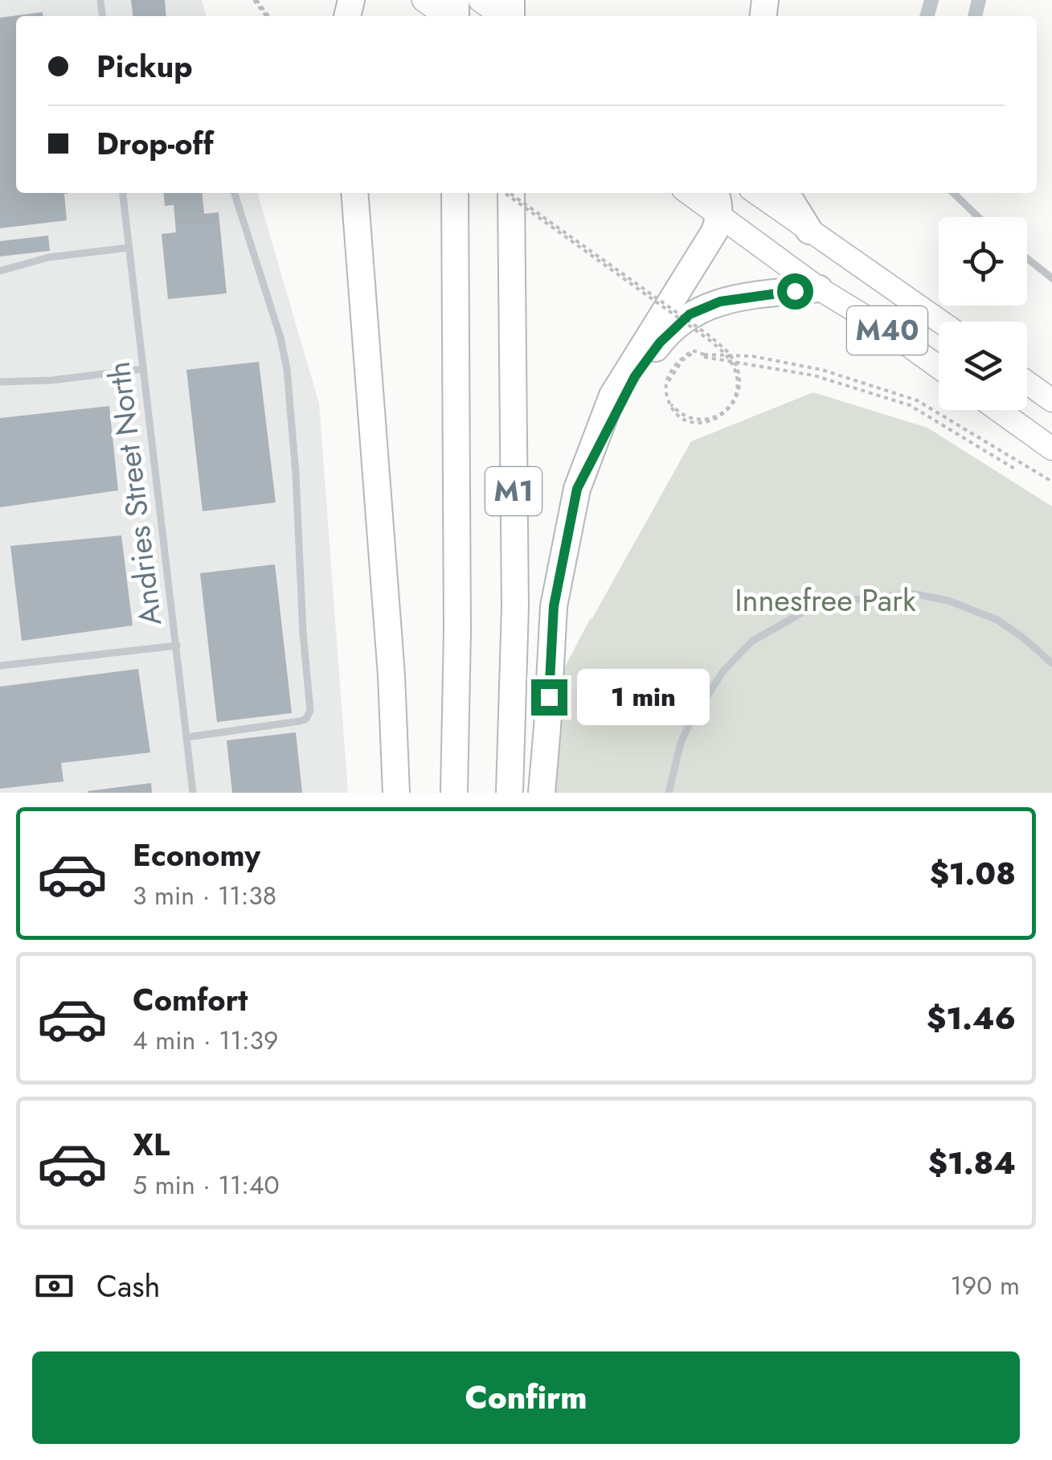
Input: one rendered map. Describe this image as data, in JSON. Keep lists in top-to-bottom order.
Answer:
{
  "streets": {
    "highway": ["M1"],
    "main road": ["M40"],
    "lane": ["Andries Street North"]
  },
  "parks": ["Innesfree Park"],
  "page": {
    "banner": ["Pickup", "Drop-off"],
    "bubble": "1 min",
    "list": [
      {
        "name": "Economy",
        "note": "3 min · 11:38",
        "value": "$1.08"
      },
      {
        "name": "Comfort",
        "note": "4 min · 11:39",
        "value": "$1.46"
      },
      {
        "name": "XL",
        "note": "5 min · 11:40",
        "value": "$1.84"
      }
    ],
    "pay": ["Cash", "190 m"],
    "buttons": "Confirm"
  }
}
